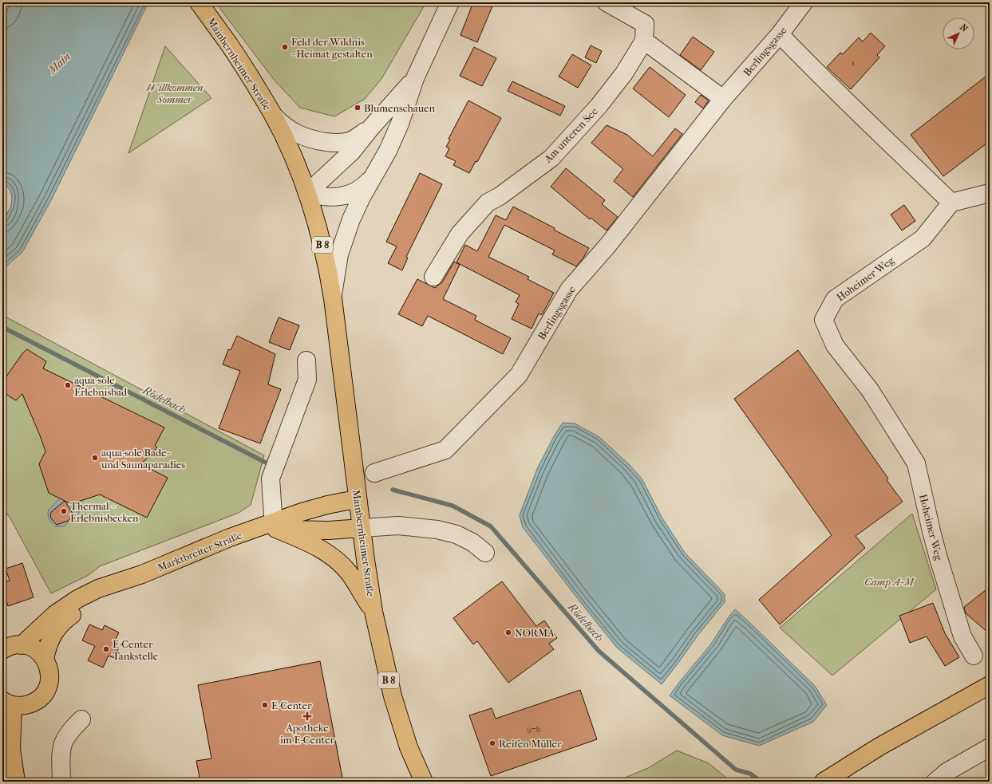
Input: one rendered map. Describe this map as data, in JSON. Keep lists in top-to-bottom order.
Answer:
{
  "streets": {
    "main road": ["Mainbernheimer Straße", "B 8", "Marktbreiter Straße"],
    "street": ["Berlingsgasse", "Am unteren See", "Hoheimer Weg"]
  },
  "crossings": [
    ["Mainbernheimer Straße", "Marktbreiter Straße"]
  ],
  "water": ["Main", "Rödelbach"],
  "parks": ["Willkommen Sommer", "Camp A+M"],
  "places": {
    "other": [
      "Feld der Wildnis - Heimat gestalten",
      "Blumenschauen",
      "aqua-sole Erlebnisbad",
      "aqua-sole Bade- und Saunaparadies",
      "Thermal - Erlebnisbecken",
      "NORMA",
      "E-Center Tankstelle",
      "E-Center",
      "Reifen Müller"
    ],
    "health": ["Apotheke im E-Center"]
  },
  "house_numbers": ["1", "97b"],
  "north": "top right"
}
